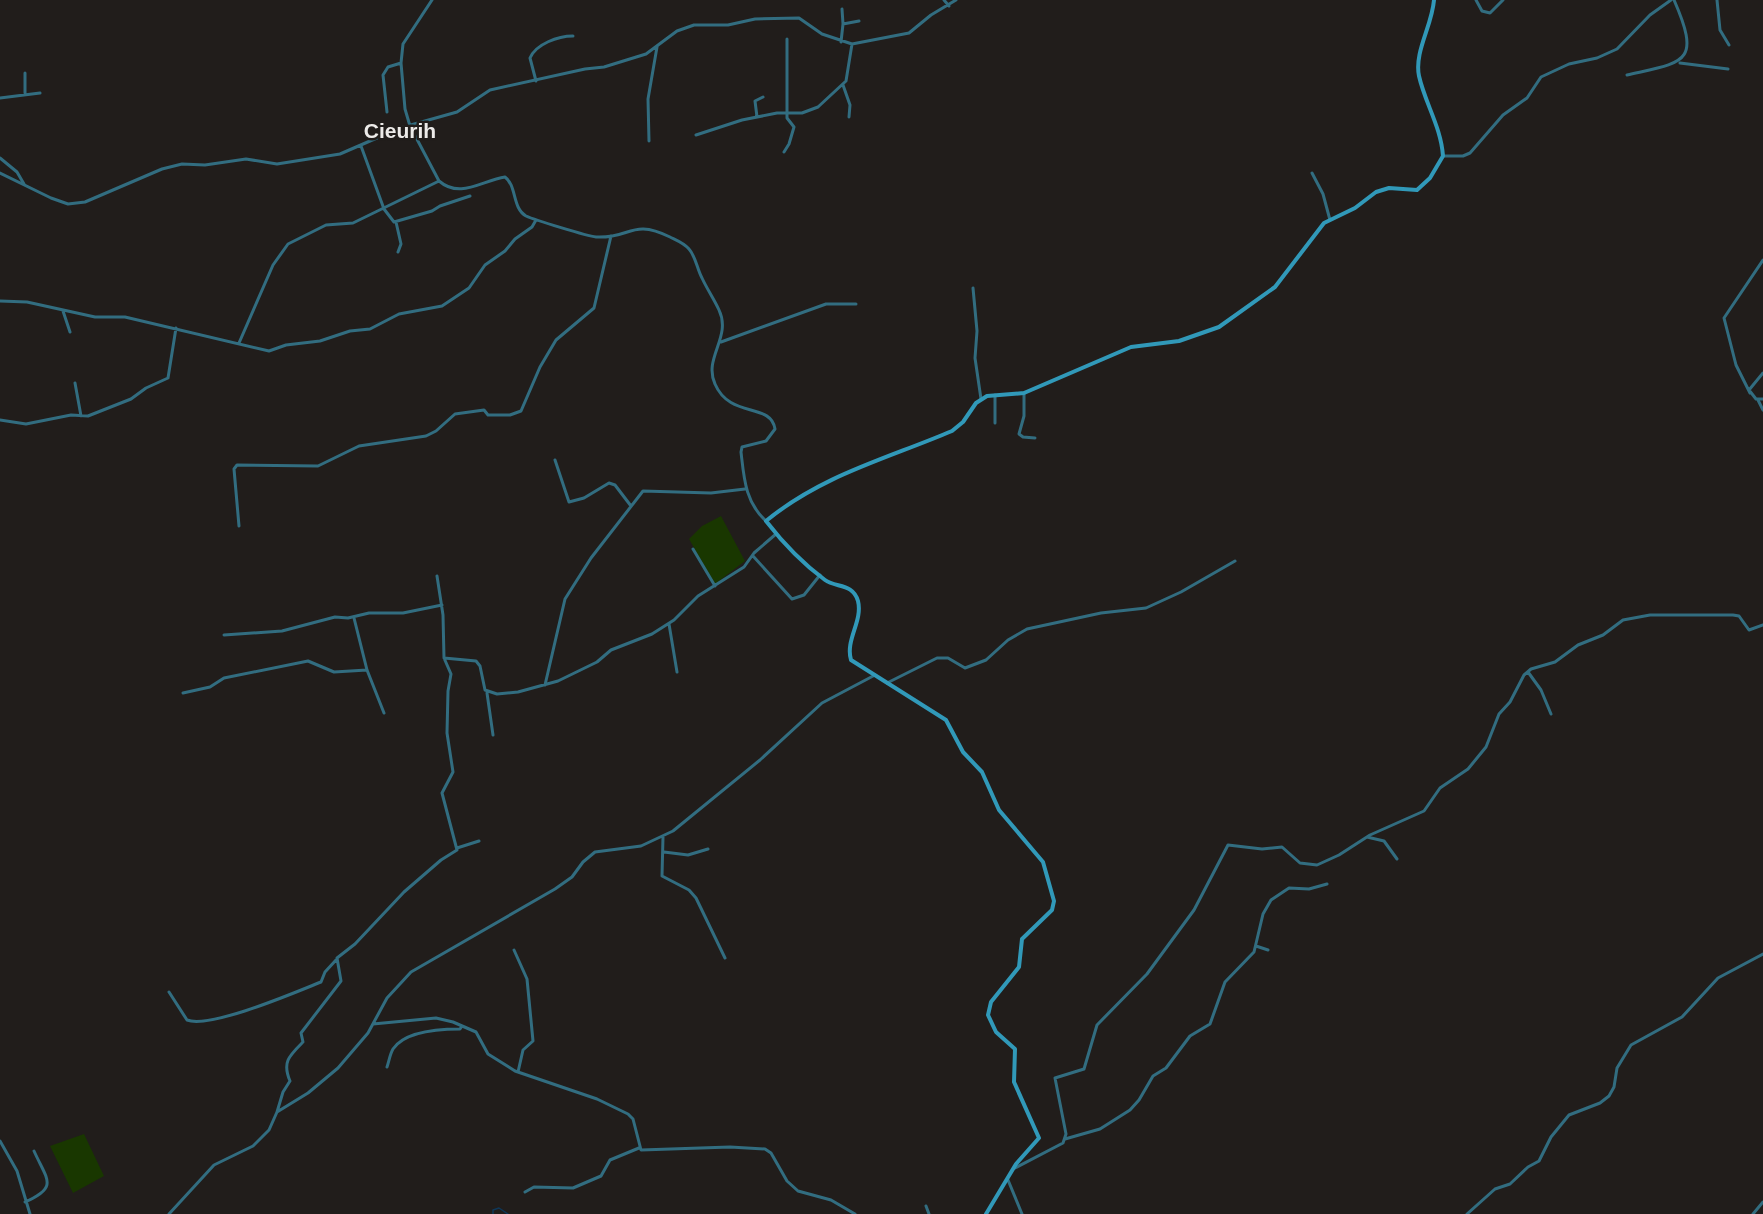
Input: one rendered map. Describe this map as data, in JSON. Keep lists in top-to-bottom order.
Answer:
{
  "districts": ["Cieurih"]
}
